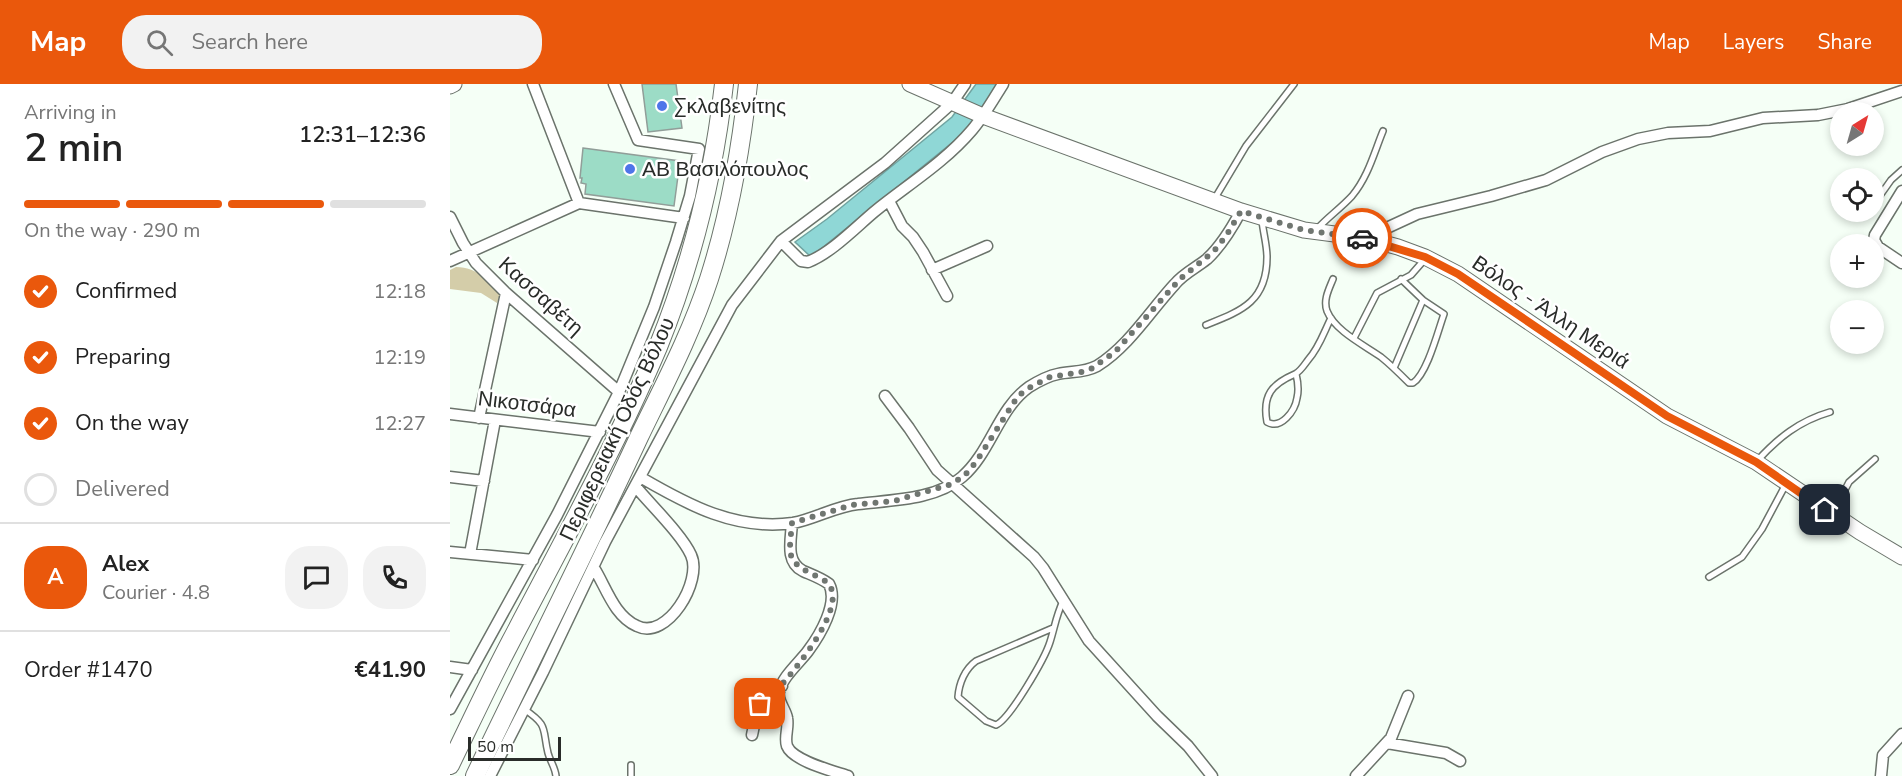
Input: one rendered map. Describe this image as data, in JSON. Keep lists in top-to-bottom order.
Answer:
{
  "streets": {
    "main road": ["Βόλος - Άλλη Μεριά", "Περιφερειακή Οδός Βόλου"],
    "street": ["Κασσαβέτη", "Νικοτσάρα"]
  },
  "places": ["Σκλαβενίτης", "ΑΒ Βασιλόπουλος"],
  "scale_bar": "50 m",
  "north": "top right",
  "page": {
    "header": "Map",
    "search": "Search here",
    "nav": ["Map", "Layers", "Share"],
    "heading": ["2 min", "Arriving in", "12:31–12:36"],
    "panel": [
      "Alex",
      "Courier · 4.8",
      "Order #1470",
      "€41.90"
    ],
    "map_buttons": ["+", "−"],
    "bar": "On the way · 290 m",
    "list": [
      ["Confirmed", "12:18"],
      ["Preparing", "12:19"],
      ["On the way", "12:27"],
      "Delivered"
    ],
    "round": "A",
    "scale": "50 m"
  }
}
